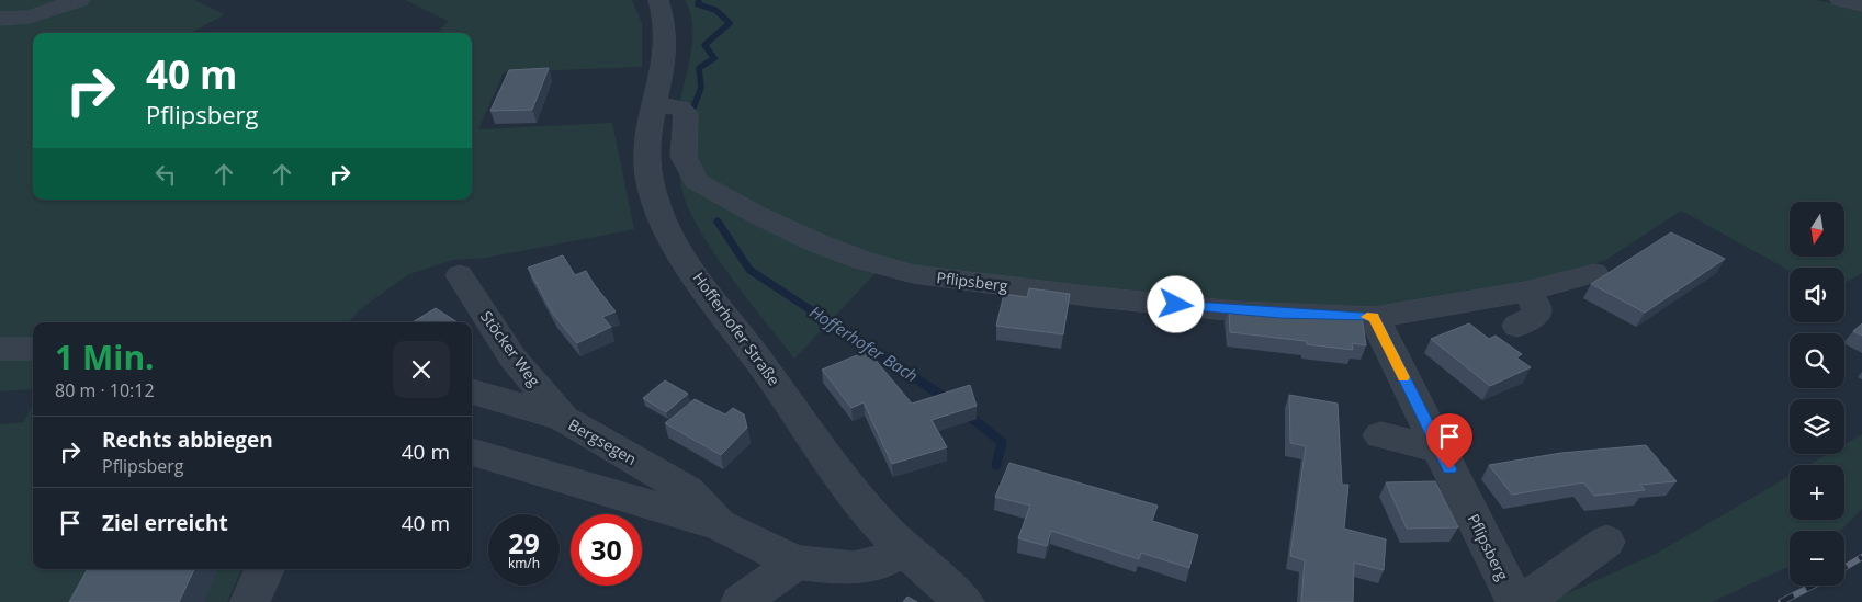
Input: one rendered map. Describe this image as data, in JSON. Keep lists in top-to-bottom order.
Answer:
{
  "streets": {
    "street": [
      "Pflipsberg",
      "Hofferhofer Straße",
      "Stöcker Weg",
      "Bergsegen"
    ]
  },
  "crossings": [
    ["Pflipsberg", "Hofferhofer Straße"],
    ["Hofferhofer Straße", "Bergsegen"],
    ["Stöcker Weg", "Bergsegen"]
  ],
  "water": ["Hofferhofer Bach"],
  "north": "bottom",
  "page": {
    "turn": ["40 m", "Pflipsberg"],
    "map_buttons": ["+", "−"],
    "heading": ["1 Min.", "80 m · 10:12"],
    "list": [
      {
        "name": "Rechts abbiegen",
        "note": "Pflipsberg",
        "value": "40 m"
      },
      {
        "name": "Ziel erreicht",
        "value": "40 m"
      }
    ],
    "speed": "29 km/h",
    "limit": "30"
  }
}
